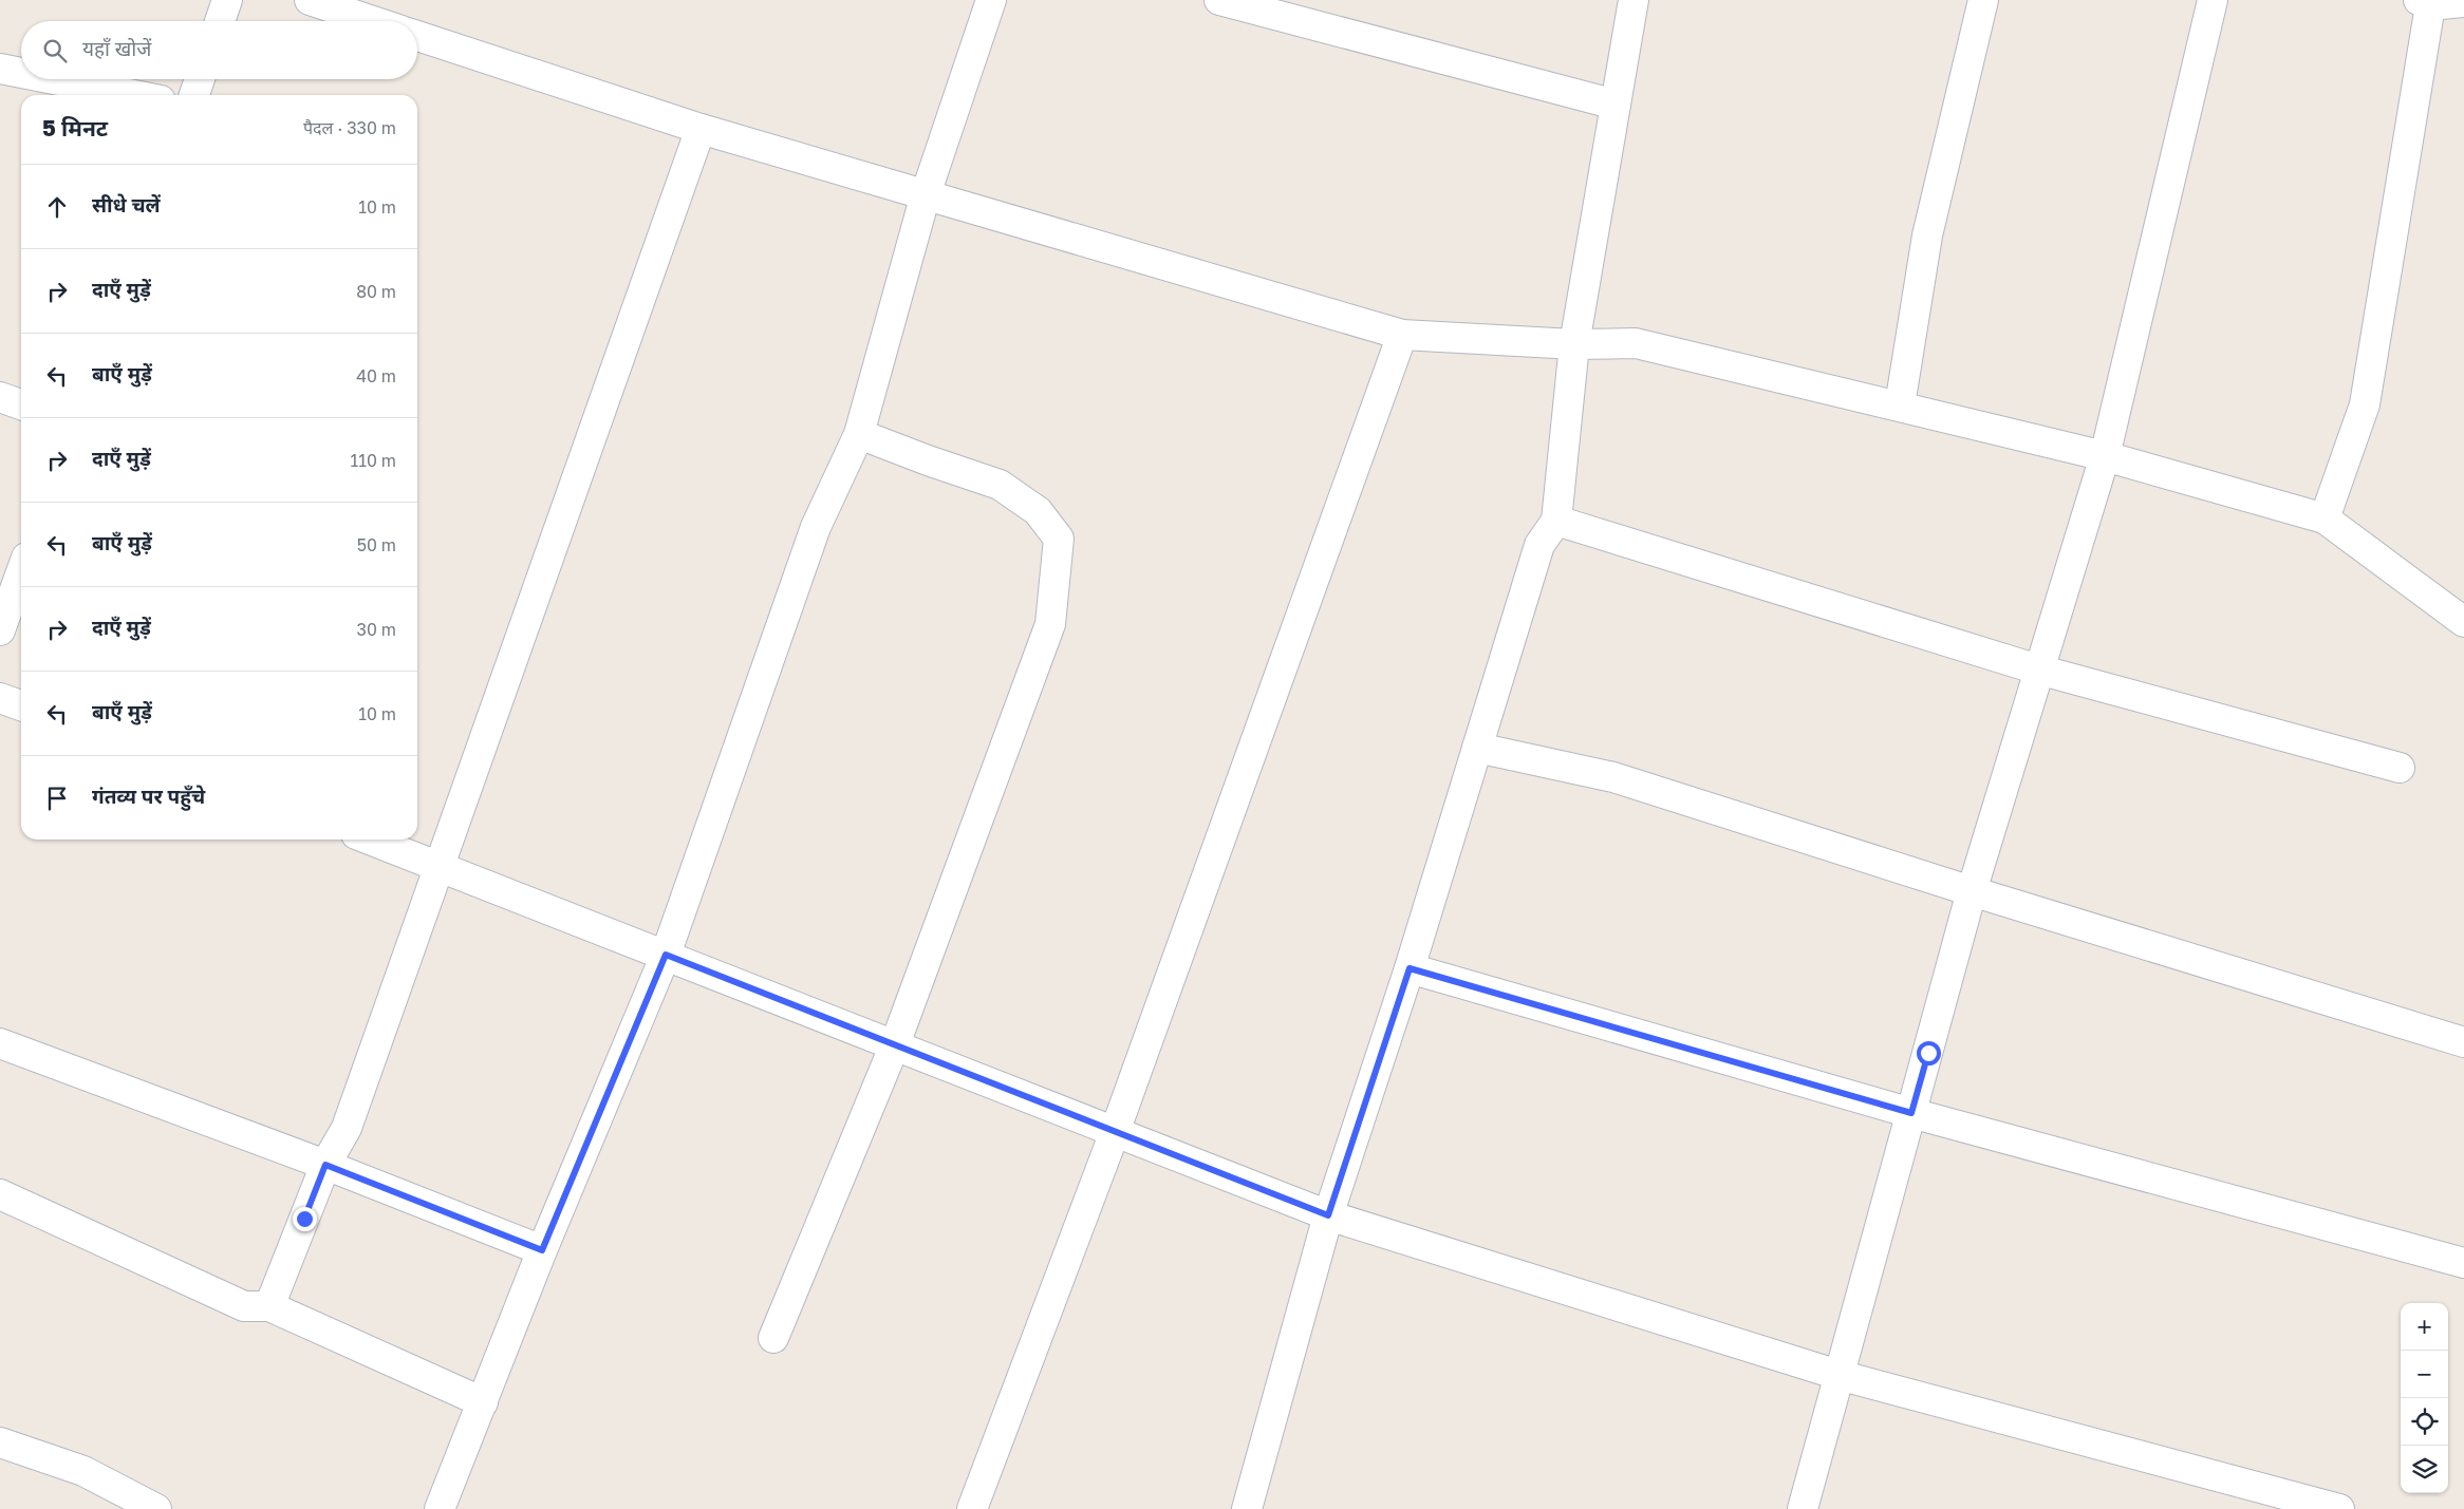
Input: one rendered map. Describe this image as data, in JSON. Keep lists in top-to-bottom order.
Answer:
{
  "page": {
    "search": "यहाँ खोजें",
    "heading": ["5 मिनट", "पैदल · 330 m"],
    "list": [
      ["सीधे चलें", "10 m"],
      ["दाएँ मुड़ें", "80 m"],
      ["बाएँ मुड़ें", "40 m"],
      ["दाएँ मुड़ें", "110 m"],
      ["बाएँ मुड़ें", "50 m"],
      ["दाएँ मुड़ें", "30 m"],
      ["बाएँ मुड़ें", "10 m"],
      "गंतव्य पर पहुँचे"
    ],
    "map_buttons": ["+", "−"]
  }
}
